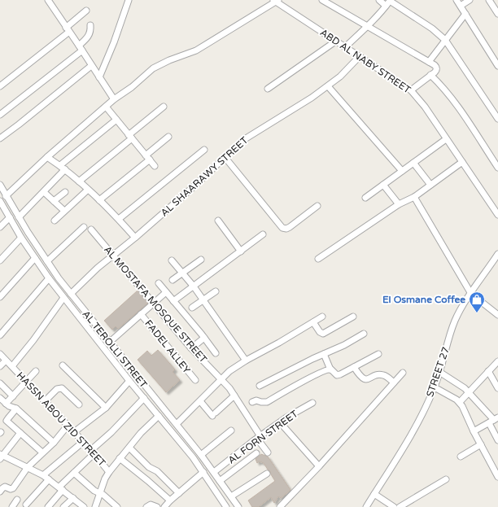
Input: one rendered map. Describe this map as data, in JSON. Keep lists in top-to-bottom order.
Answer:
{
  "streets": {
    "street": [
      "ABD AL NABY STREET",
      "AL SHAARAWY STREET",
      "AL MOSTAFA MOSQUE STREET",
      "FADEL ALLEY",
      "AL TEROLLI STREET",
      "STREET 27",
      "HASSN ABOU ZID STREET",
      "AL FORN STREET"
    ]
  },
  "crossings": [
    ["ABD AL NABY STREET", "AL SHAARAWY STREET"],
    ["AL SHAARAWY STREET", "AL MOSTAFA MOSQUE STREET"],
    ["AL SHAARAWY STREET", "AL TEROLLI STREET"],
    ["AL MOSTAFA MOSQUE STREET", "AL FORN STREET"],
    ["AL TEROLLI STREET", "AL FORN STREET"]
  ],
  "places": {
    "shop": ["El Osmane Coffee"]
  }
}
